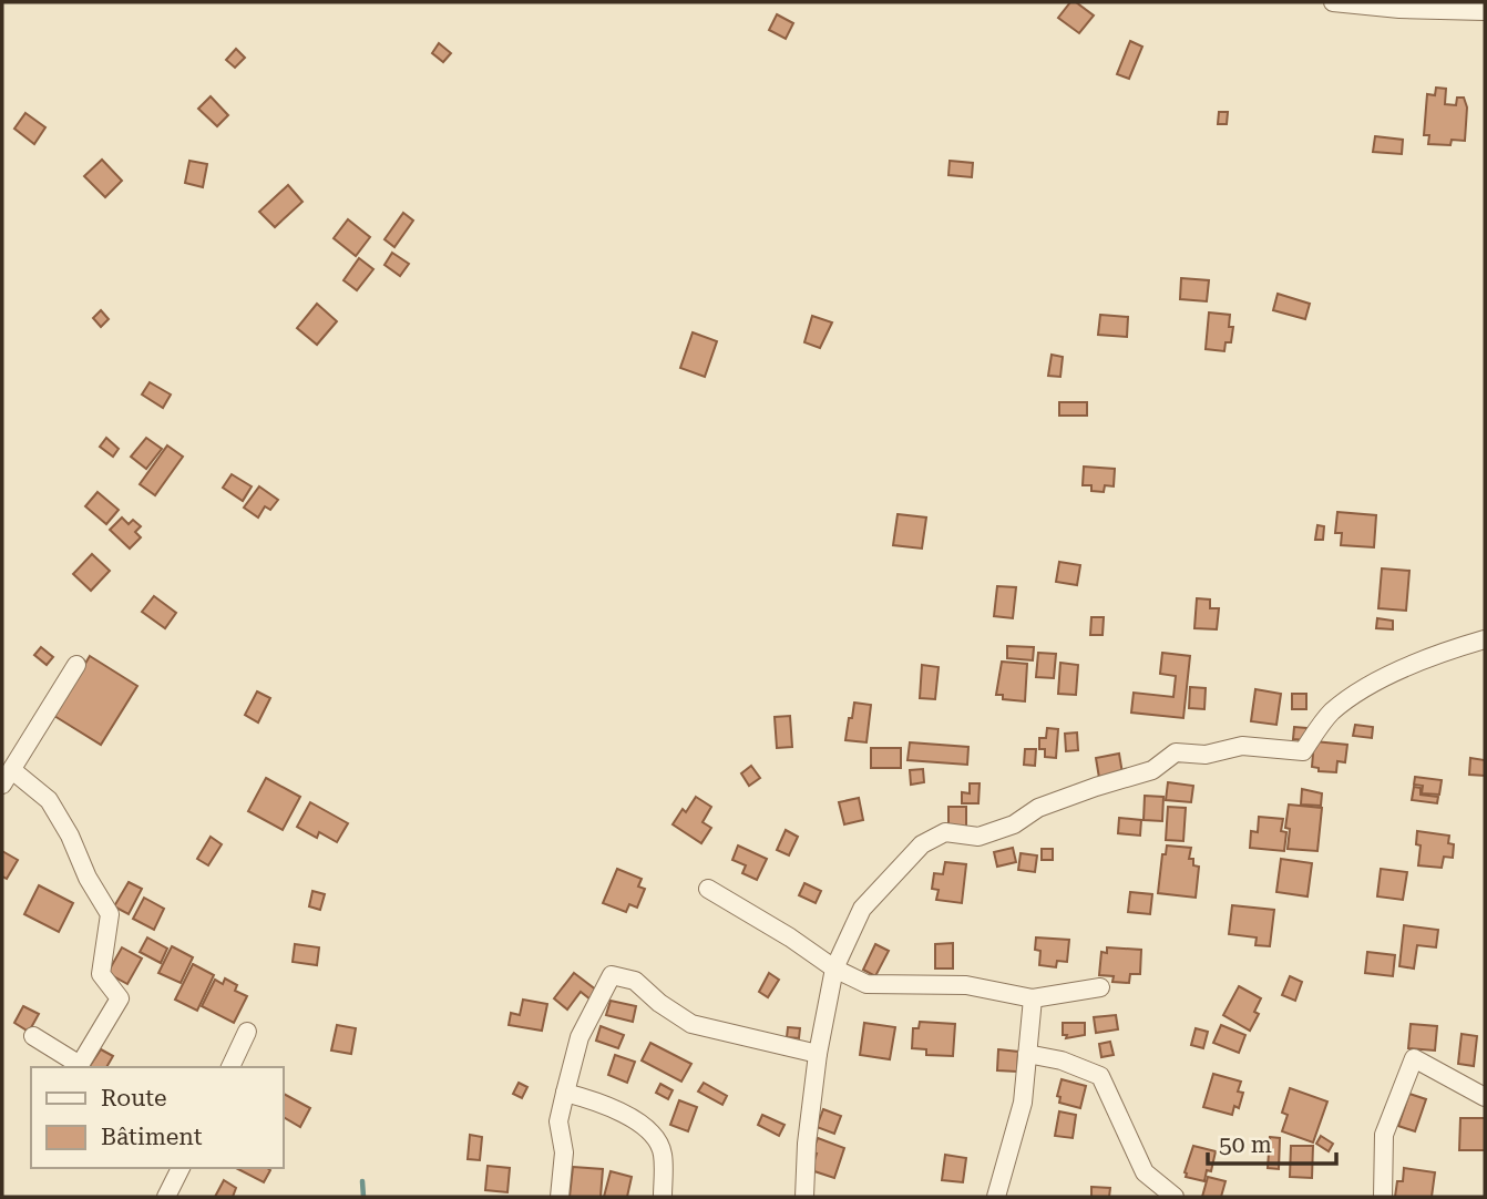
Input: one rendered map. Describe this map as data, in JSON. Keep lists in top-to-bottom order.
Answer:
{
  "legend": ["Route", "Bâtiment"],
  "scale_bar": "50 m"
}
